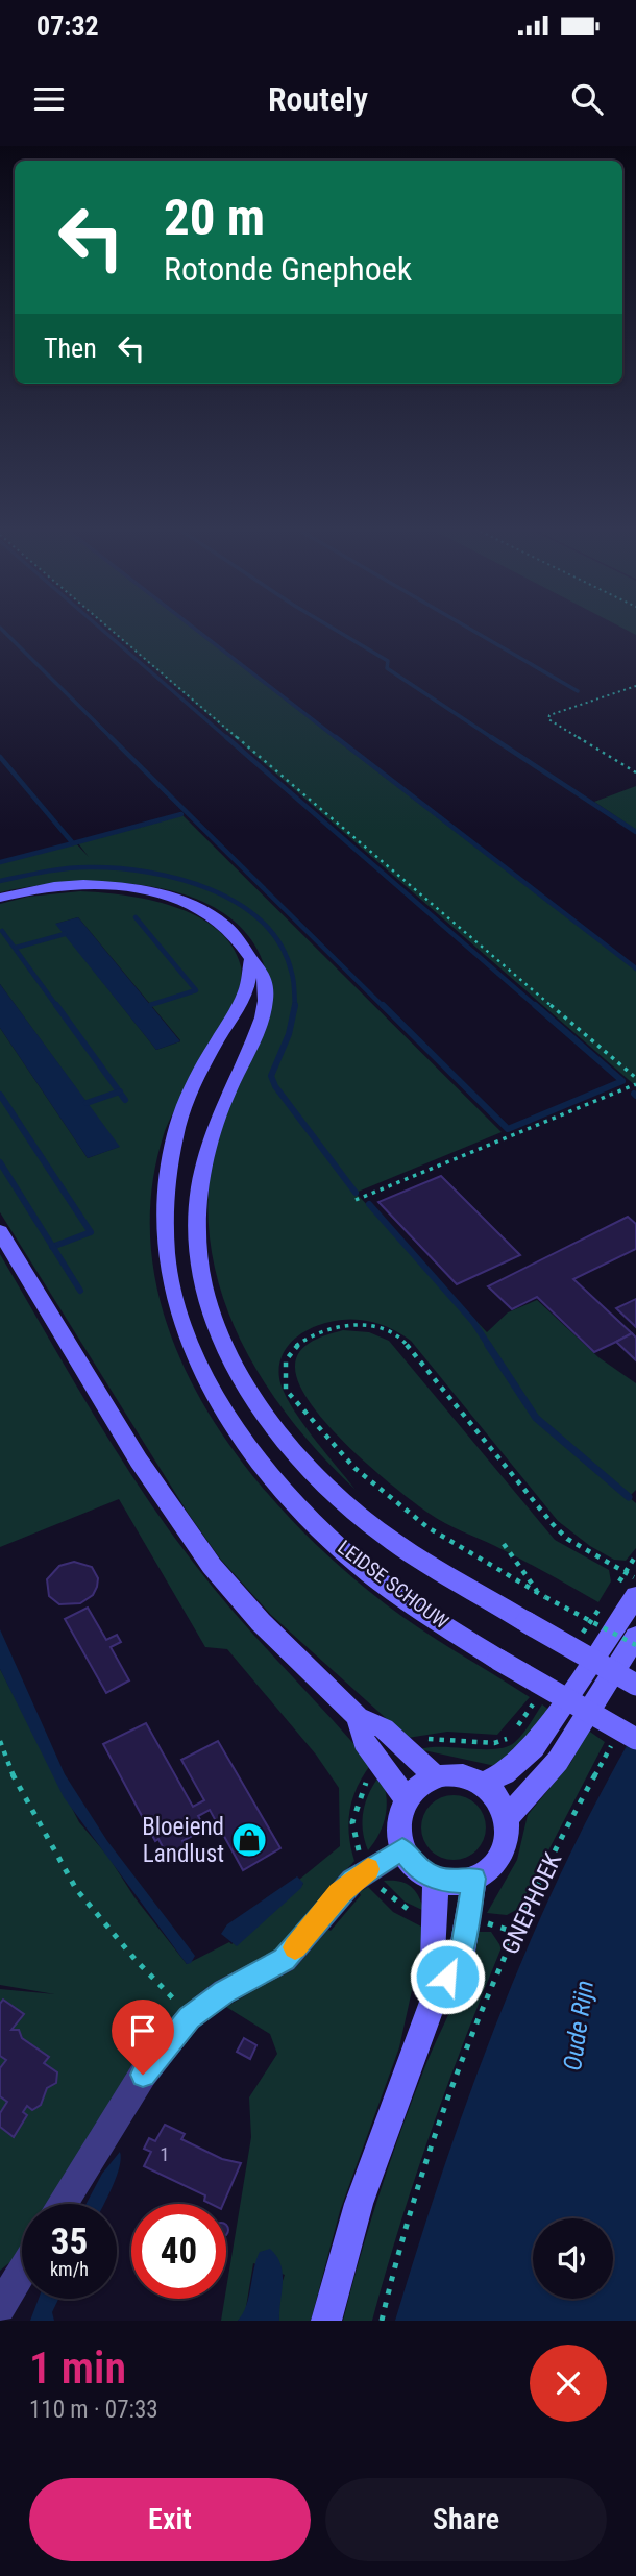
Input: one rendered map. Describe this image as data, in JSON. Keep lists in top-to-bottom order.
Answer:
{
  "streets": {
    "street": ["LEIDSE SCHOUW"],
    "path": ["GNEPHOEK"]
  },
  "crossings": [
    ["LEIDSE SCHOUW", "GNEPHOEK"]
  ],
  "water": ["Oude Rijn"],
  "places": {
    "shop": ["Bloeiend Landlust"]
  },
  "house_numbers": ["1"],
  "page": {
    "status": "07:32",
    "header": "Routely",
    "turn": ["20 m", "Rotonde Gnephoek"],
    "then": "Then",
    "speed": "35 km/h",
    "limit": "40",
    "heading": ["1 min", "110 m · 07:33"],
    "buttons": ["Exit", "Share"]
  }
}
